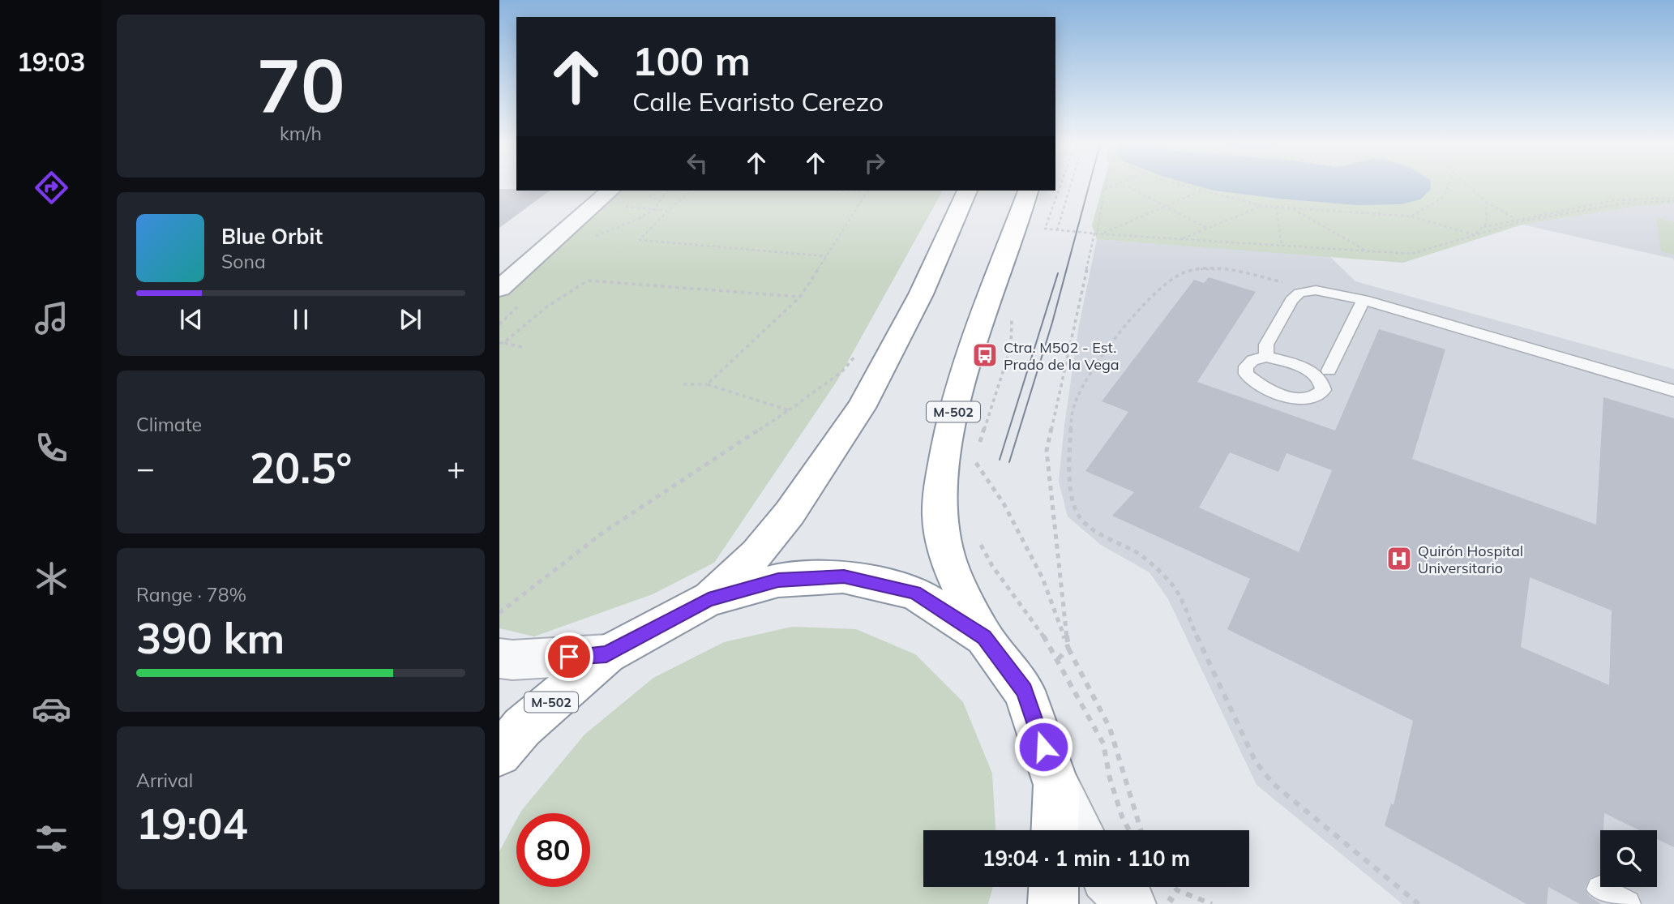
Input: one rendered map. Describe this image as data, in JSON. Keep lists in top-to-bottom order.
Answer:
{
  "streets": {
    "highway": ["M-502"]
  },
  "places": {
    "bus stop": ["Ctra. M502 - Est. Prado de la Vega"],
    "hospital": ["Quirón Hospital Universitario"]
  },
  "page": {
    "tabs": "19:03",
    "tile": [
      ["70", "km/h"],
      "Climate",
      ["Range · 78%", "390 km"],
      ["Arrival", "19:04"]
    ],
    "turn": ["100 m", "Calle Evaristo Cerezo"],
    "song": ["Blue Orbit", "Sona"],
    "heat": ["−", "20.5°", "+"],
    "limit": "80",
    "trip": "19:04 · 1 min · 110 m"
  }
}
